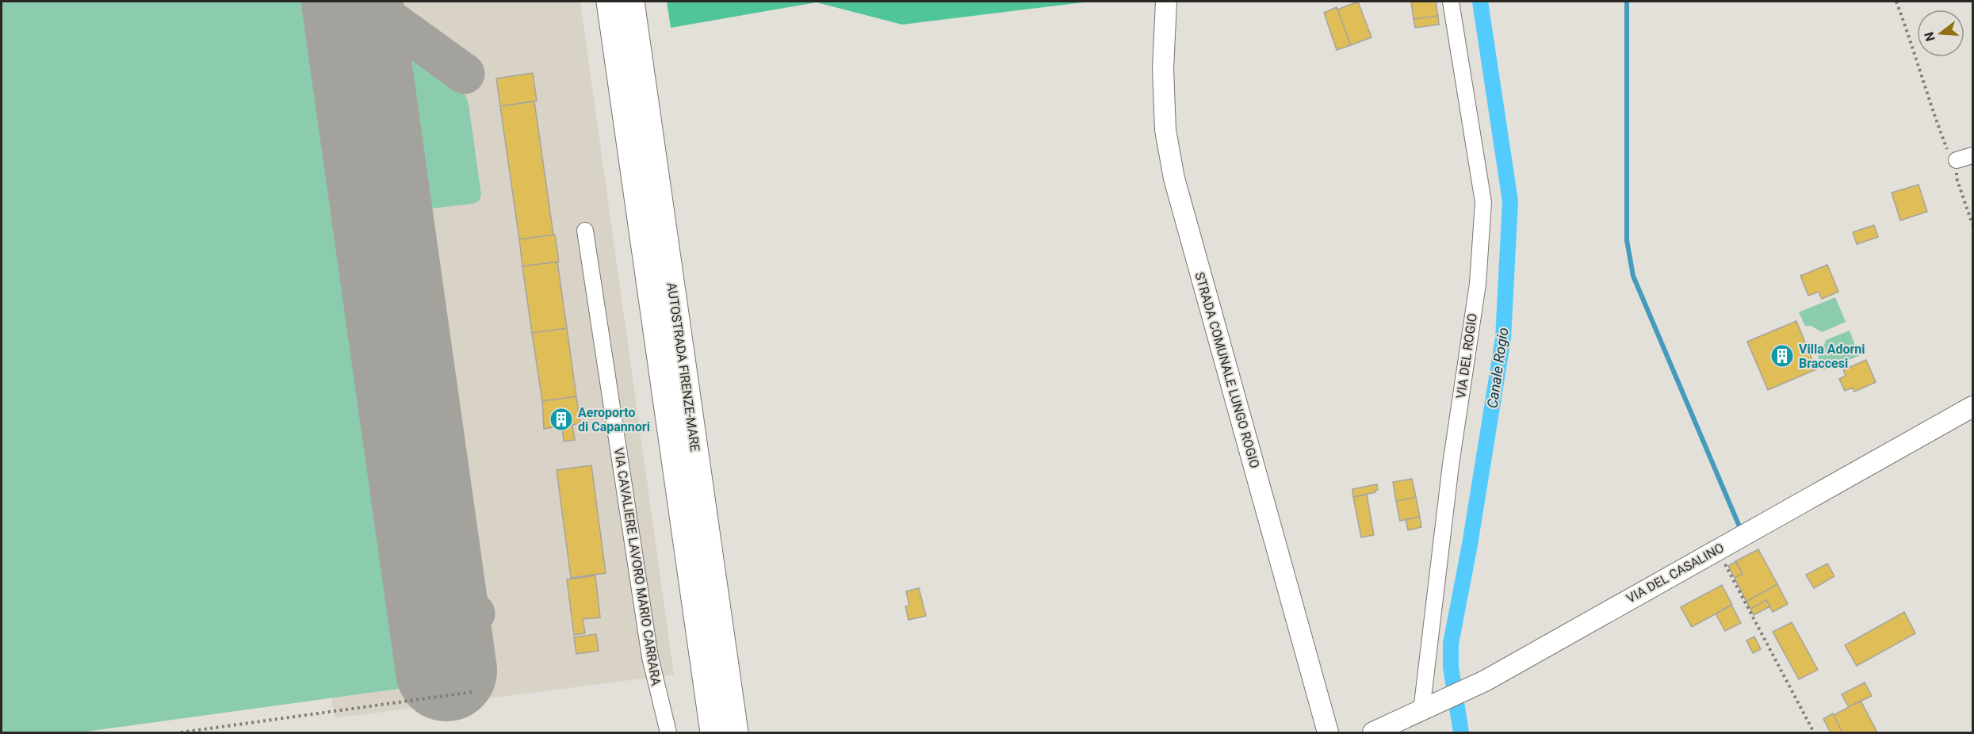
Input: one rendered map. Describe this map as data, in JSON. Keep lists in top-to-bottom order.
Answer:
{
  "streets": {
    "highway": ["AUTOSTRADA FIRENZE-MARE"],
    "street": [
      "VIA DEL ROGIO",
      "STRADA COMUNALE LUNGO ROGIO",
      "VIA CAVALIERE LAVORO MARIO CARRARA",
      "VIA DEL CASALINO"
    ]
  },
  "crossings": [
    ["VIA DEL ROGIO", "VIA DEL CASALINO"]
  ],
  "water": ["Canale Rogio"],
  "places": {
    "building": ["Villa Adorni Braccesi", "Aeroporto di Capannori"]
  },
  "north": "left"
}
